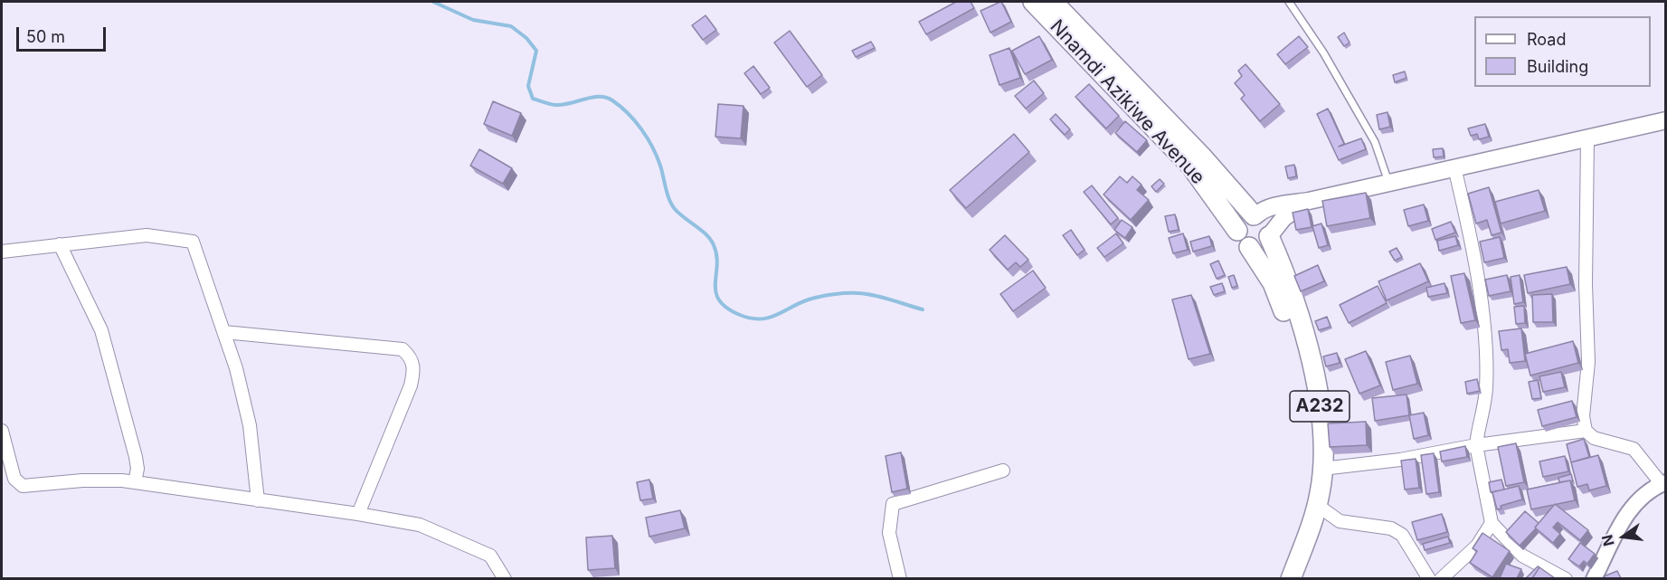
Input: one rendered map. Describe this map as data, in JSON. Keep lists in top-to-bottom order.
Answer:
{
  "streets": {
    "main road": ["Nnamdi Azikiwe Avenue", "A232"]
  },
  "crossings": [
    ["Nnamdi Azikiwe Avenue", "A232"]
  ],
  "legend": ["Road", "Building"],
  "scale_bar": "50 m",
  "north": "left"
}
